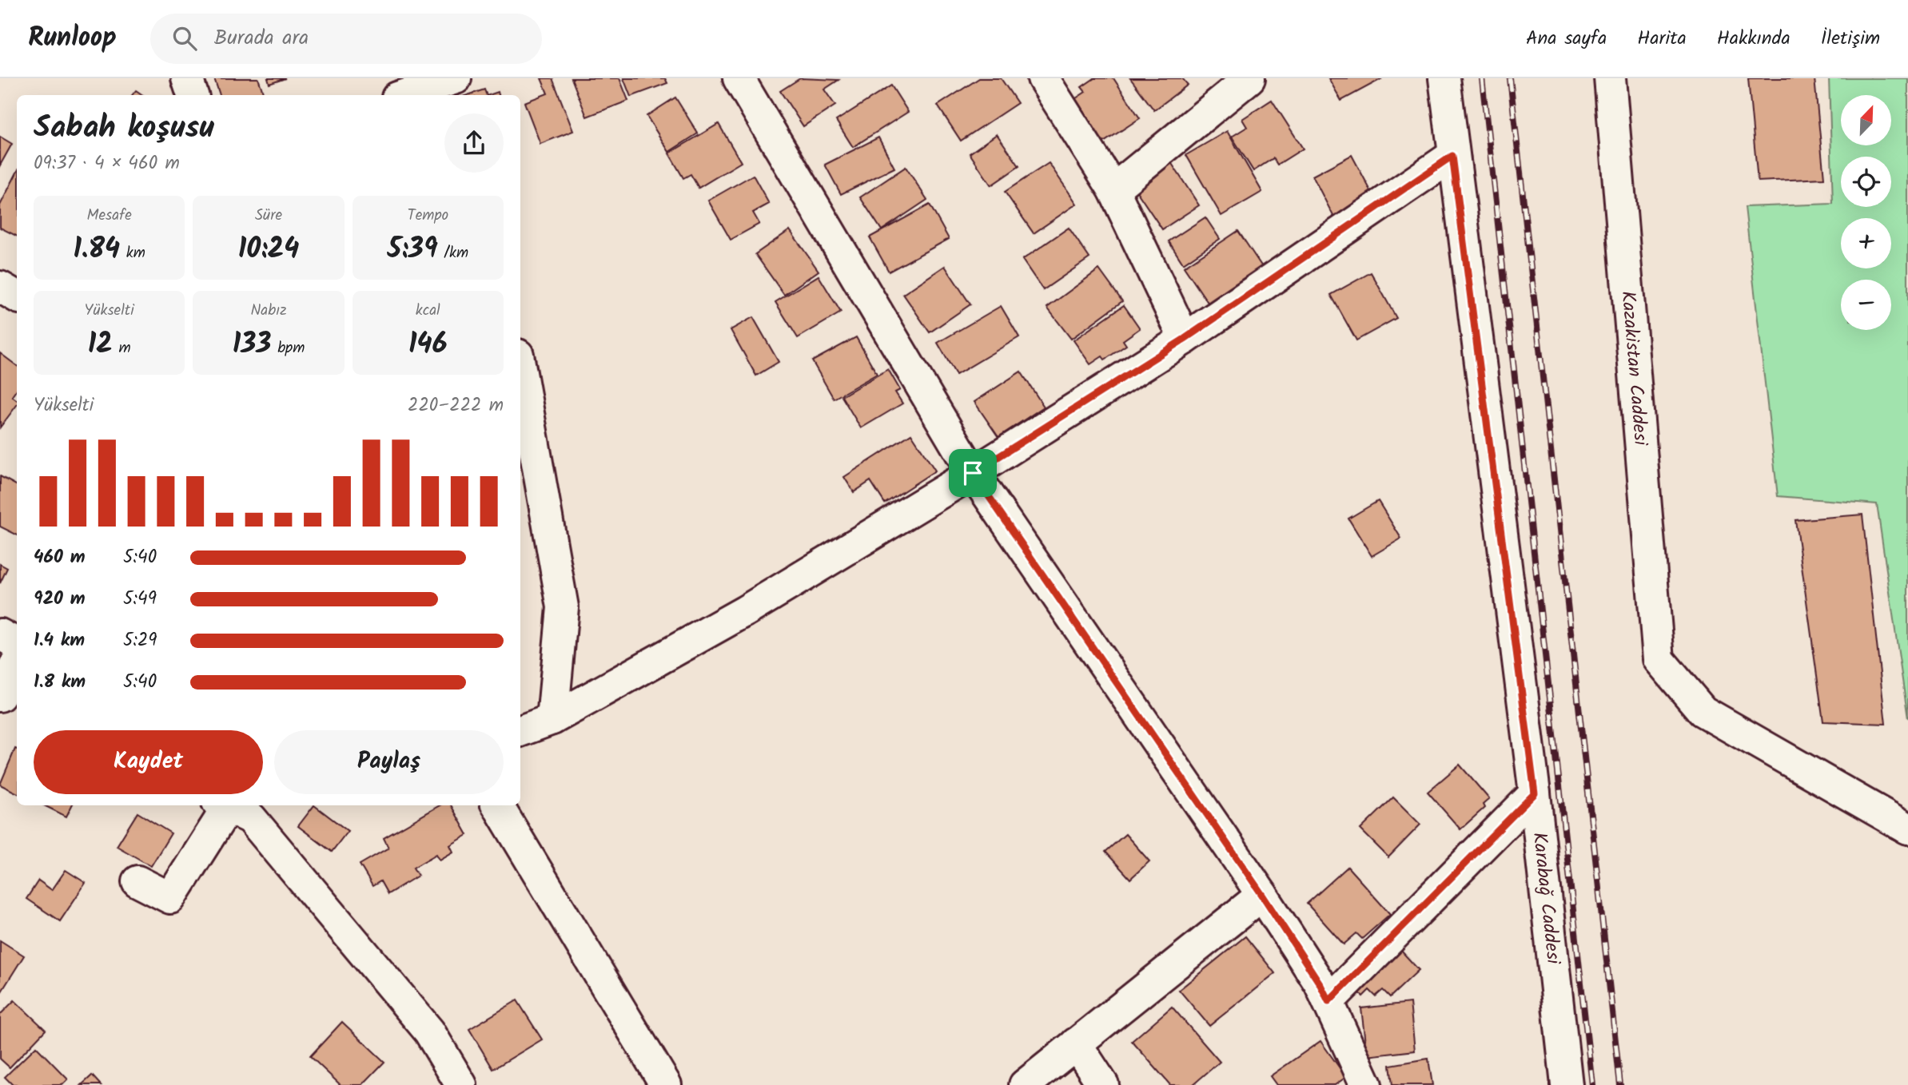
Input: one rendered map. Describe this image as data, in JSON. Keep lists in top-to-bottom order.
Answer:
{
  "streets": {
    "street": ["Kazakistan Caddesi", "Karabağ Caddesi"]
  },
  "north": "top right",
  "page": {
    "header": "Runloop",
    "search": "Burada ara",
    "nav": [
      "Ana sayfa",
      "Harita",
      "Hakkında",
      "İletişim"
    ],
    "map_buttons": ["+", "−"],
    "heading": ["Sabah koşusu", "09:37 · 4 × 460 m"],
    "stats": [
      ["Mesafe", "1.84 km"],
      ["Süre", "10:24"],
      ["Tempo", "5:39 /km"],
      ["Yükselti", "12 m"],
      ["Nabız", "133 bpm"],
      ["kcal", "146"]
    ],
    "chart": ["Yükselti", "220–222 m"],
    "list": [
      {
        "name": "460 m",
        "note": "5:40"
      },
      {
        "name": "920 m",
        "note": "5:49"
      },
      {
        "name": "1.4 km",
        "note": "5:29"
      },
      {
        "name": "1.8 km",
        "note": "5:40"
      }
    ],
    "buttons": ["Kaydet", "Paylaş"]
  }
}
